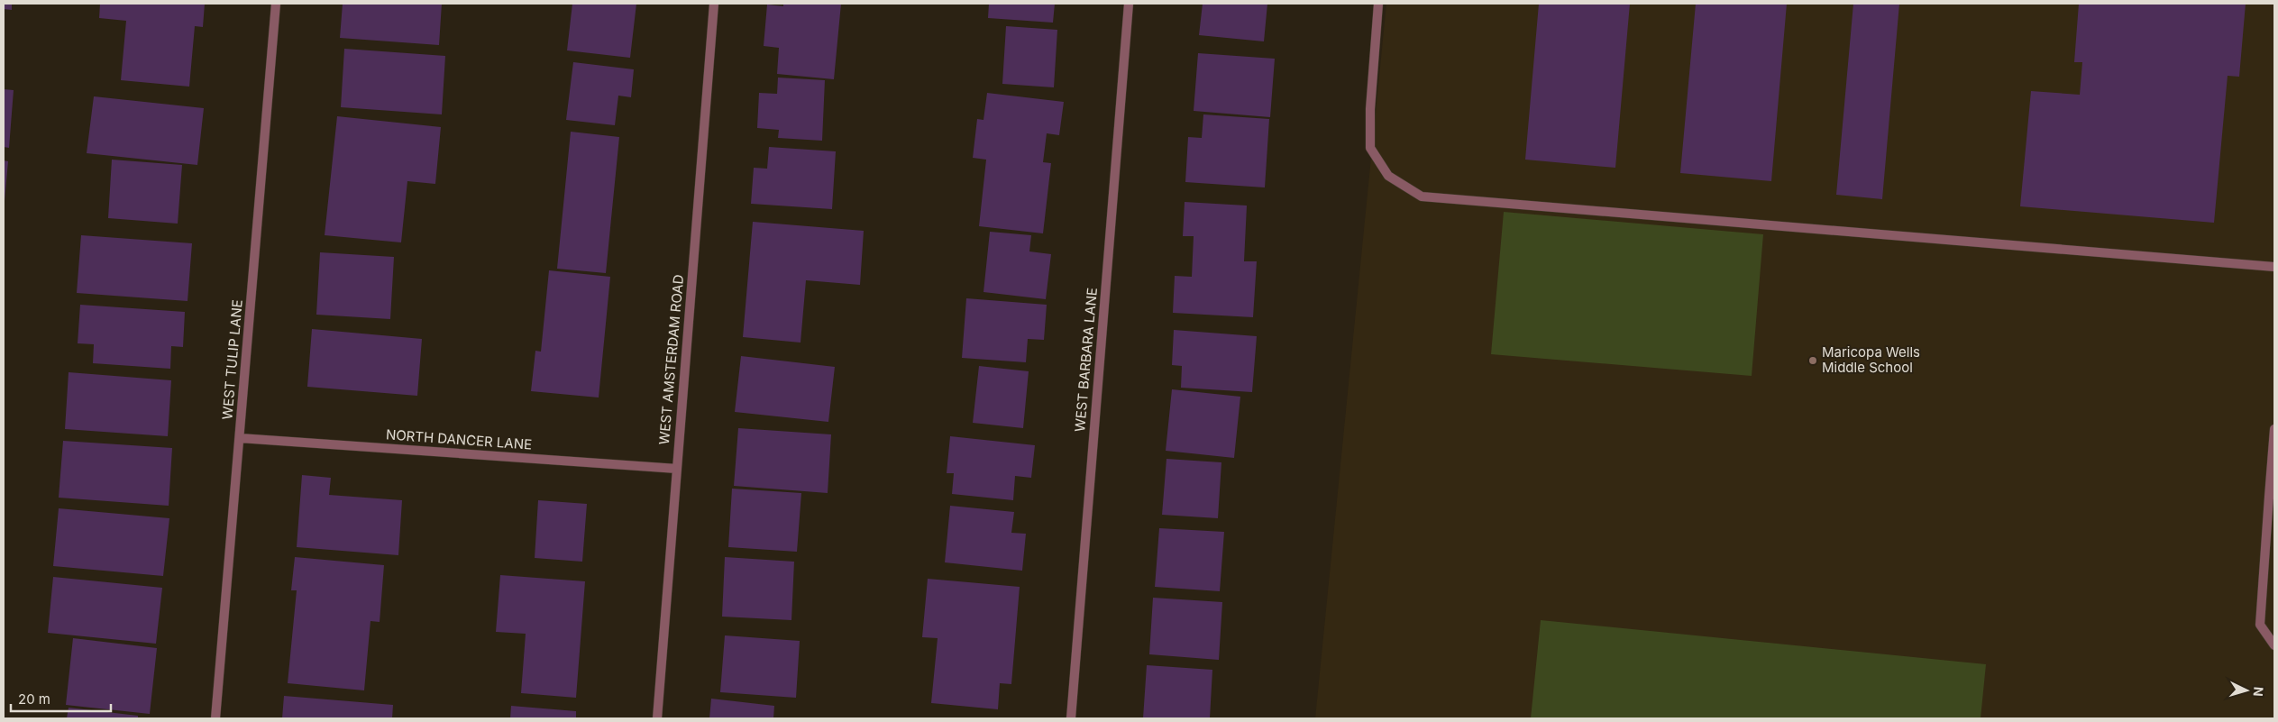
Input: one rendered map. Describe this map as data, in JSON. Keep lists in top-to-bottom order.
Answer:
{
  "streets": {
    "street": [
      "WEST TULIP LANE",
      "WEST AMSTERDAM ROAD",
      "WEST BARBARA LANE",
      "NORTH DANCER LANE"
    ]
  },
  "crossings": [
    ["WEST TULIP LANE", "NORTH DANCER LANE"],
    ["WEST AMSTERDAM ROAD", "NORTH DANCER LANE"]
  ],
  "places": ["Maricopa Wells Middle School"],
  "scale_bar": "20 m",
  "north": "right"
}
